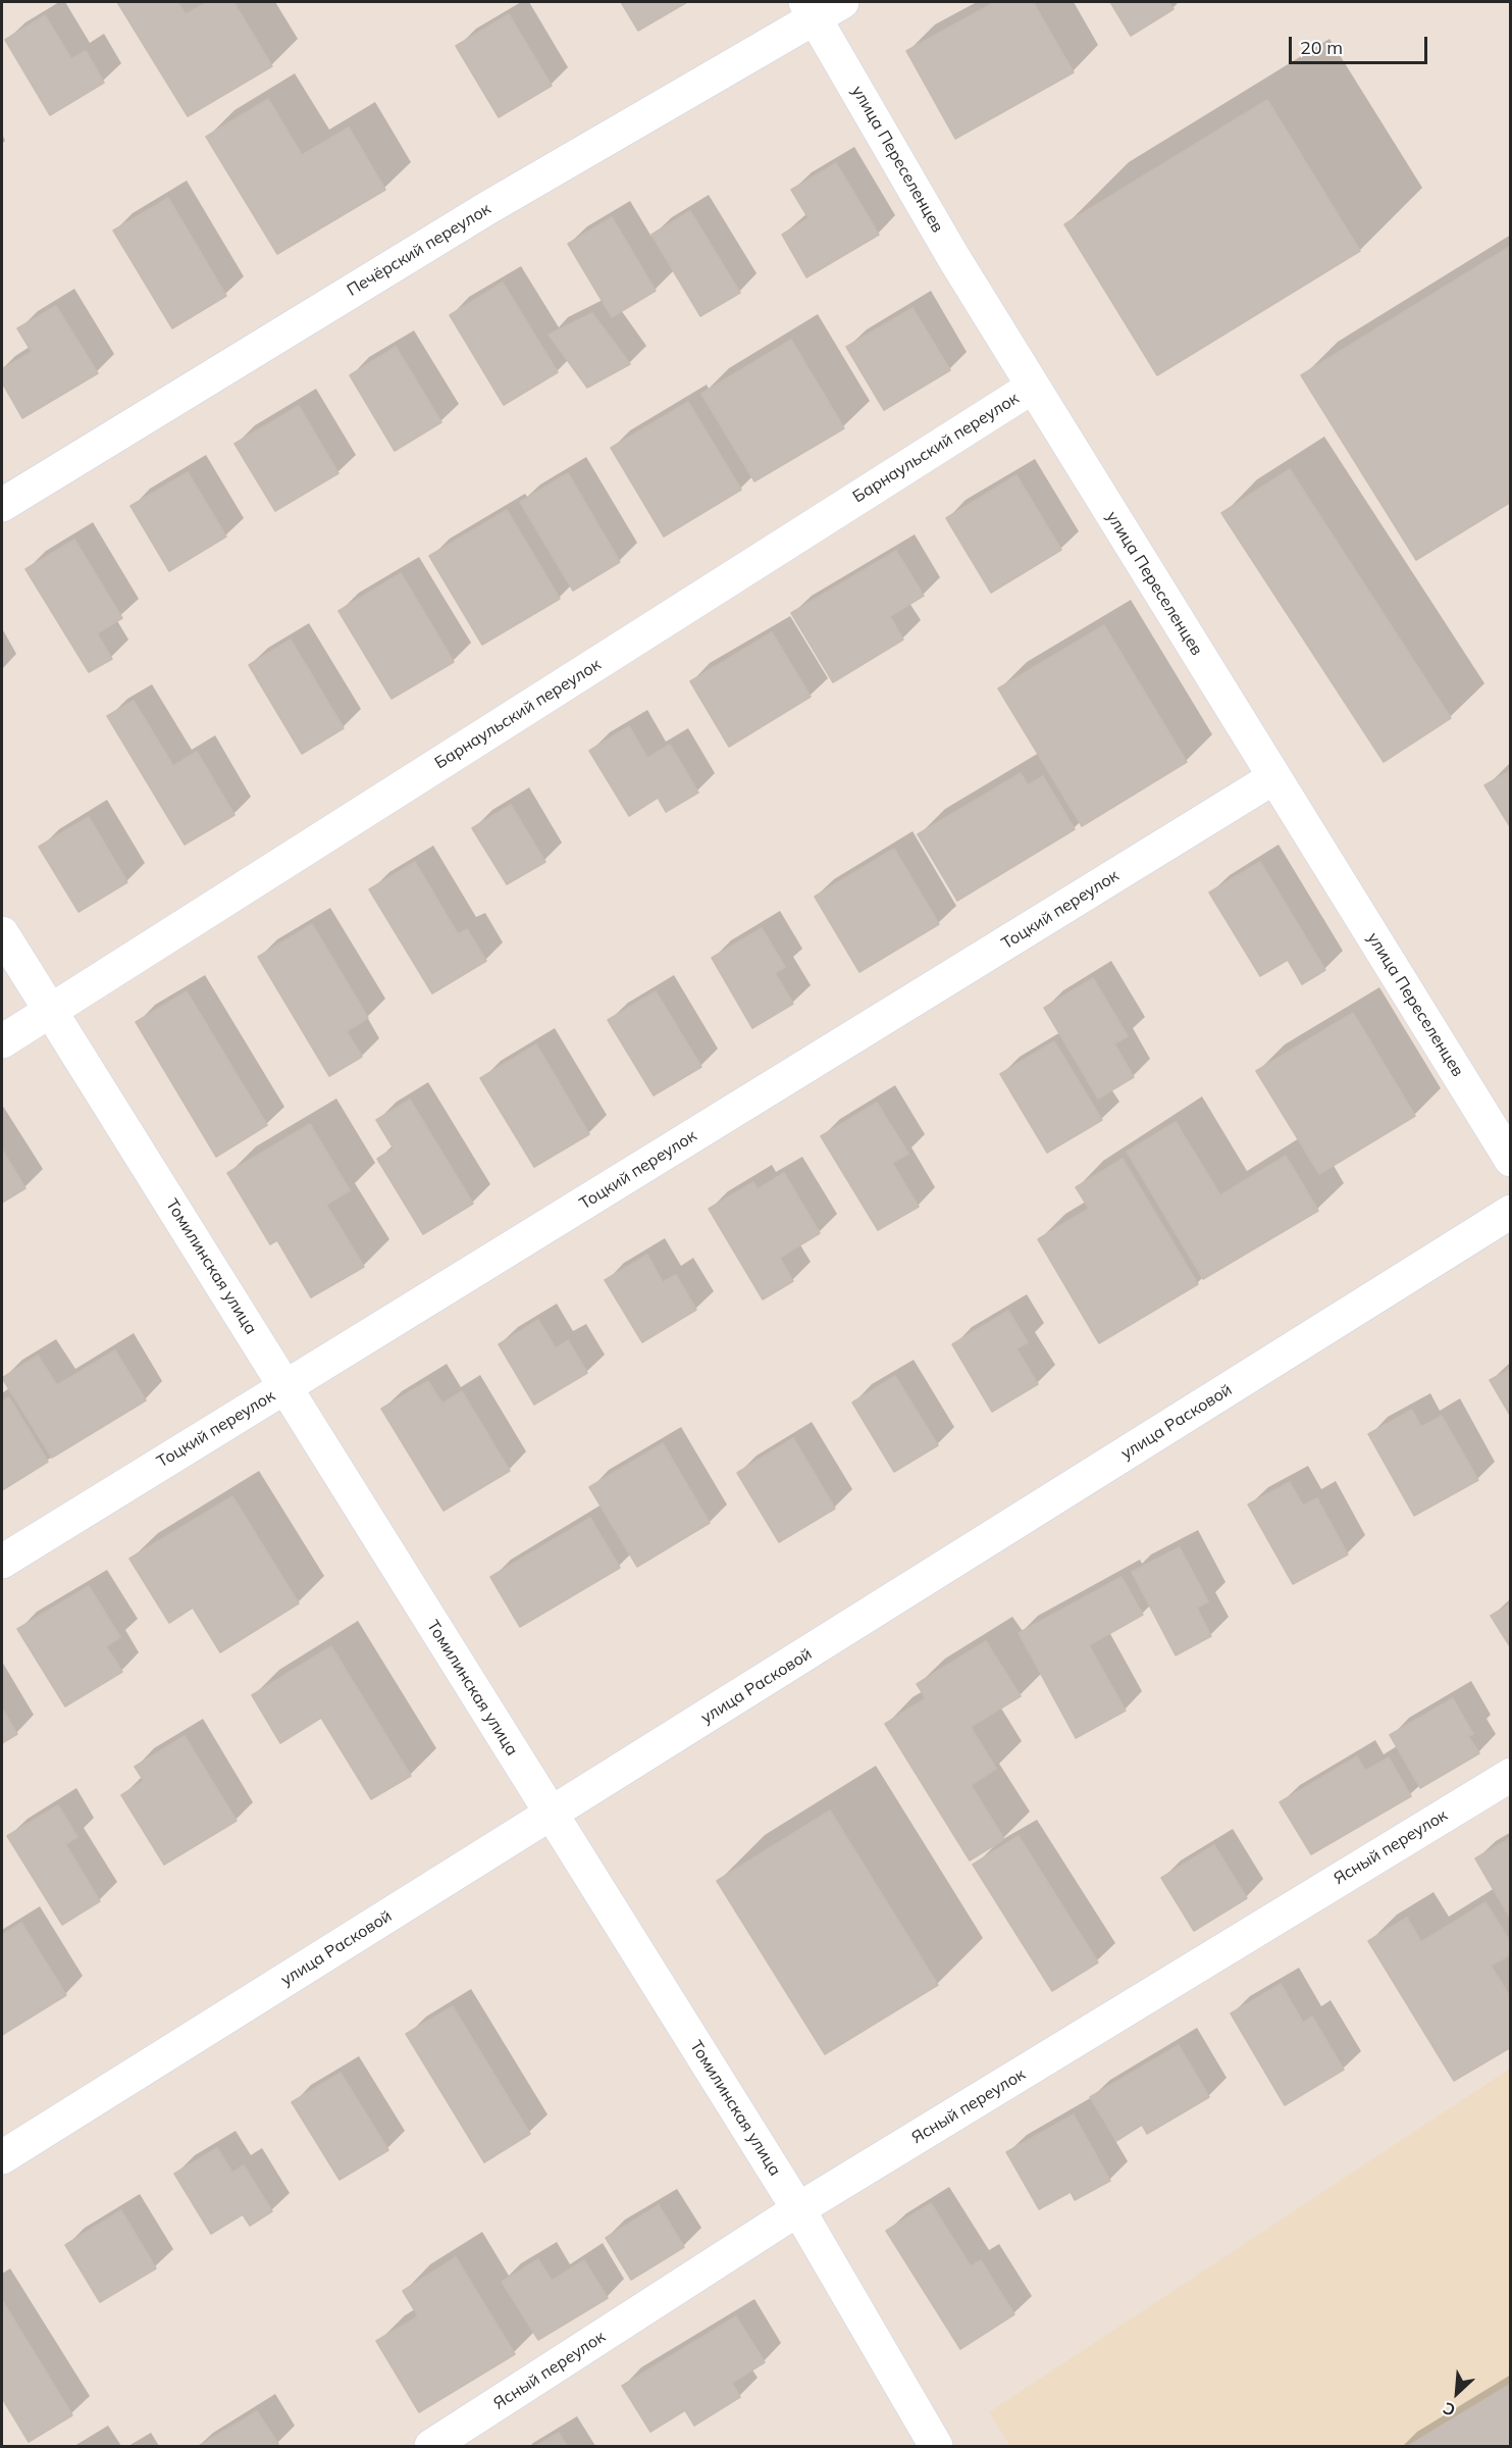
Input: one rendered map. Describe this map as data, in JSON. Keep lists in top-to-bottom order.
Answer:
{
  "streets": {
    "street": [
      "улица Переселенцев",
      "Печёрский переулок",
      "Барнаульский переулок",
      "Тоцкий переулок",
      "Томилинская улица",
      "улица Расковой",
      "Ясный переулок"
    ]
  },
  "crossings": [
    ["улица Переселенцев", "Печёрский переулок"],
    ["улица Переселенцев", "Барнаульский переулок"],
    ["улица Переселенцев", "Тоцкий переулок"],
    ["Барнаульский переулок", "Томилинская улица"],
    ["Тоцкий переулок", "Томилинская улица"],
    ["Томилинская улица", "улица Расковой"],
    ["Томилинская улица", "Ясный переулок"]
  ],
  "scale_bar": "20 m",
  "north": "bottom left"
}
